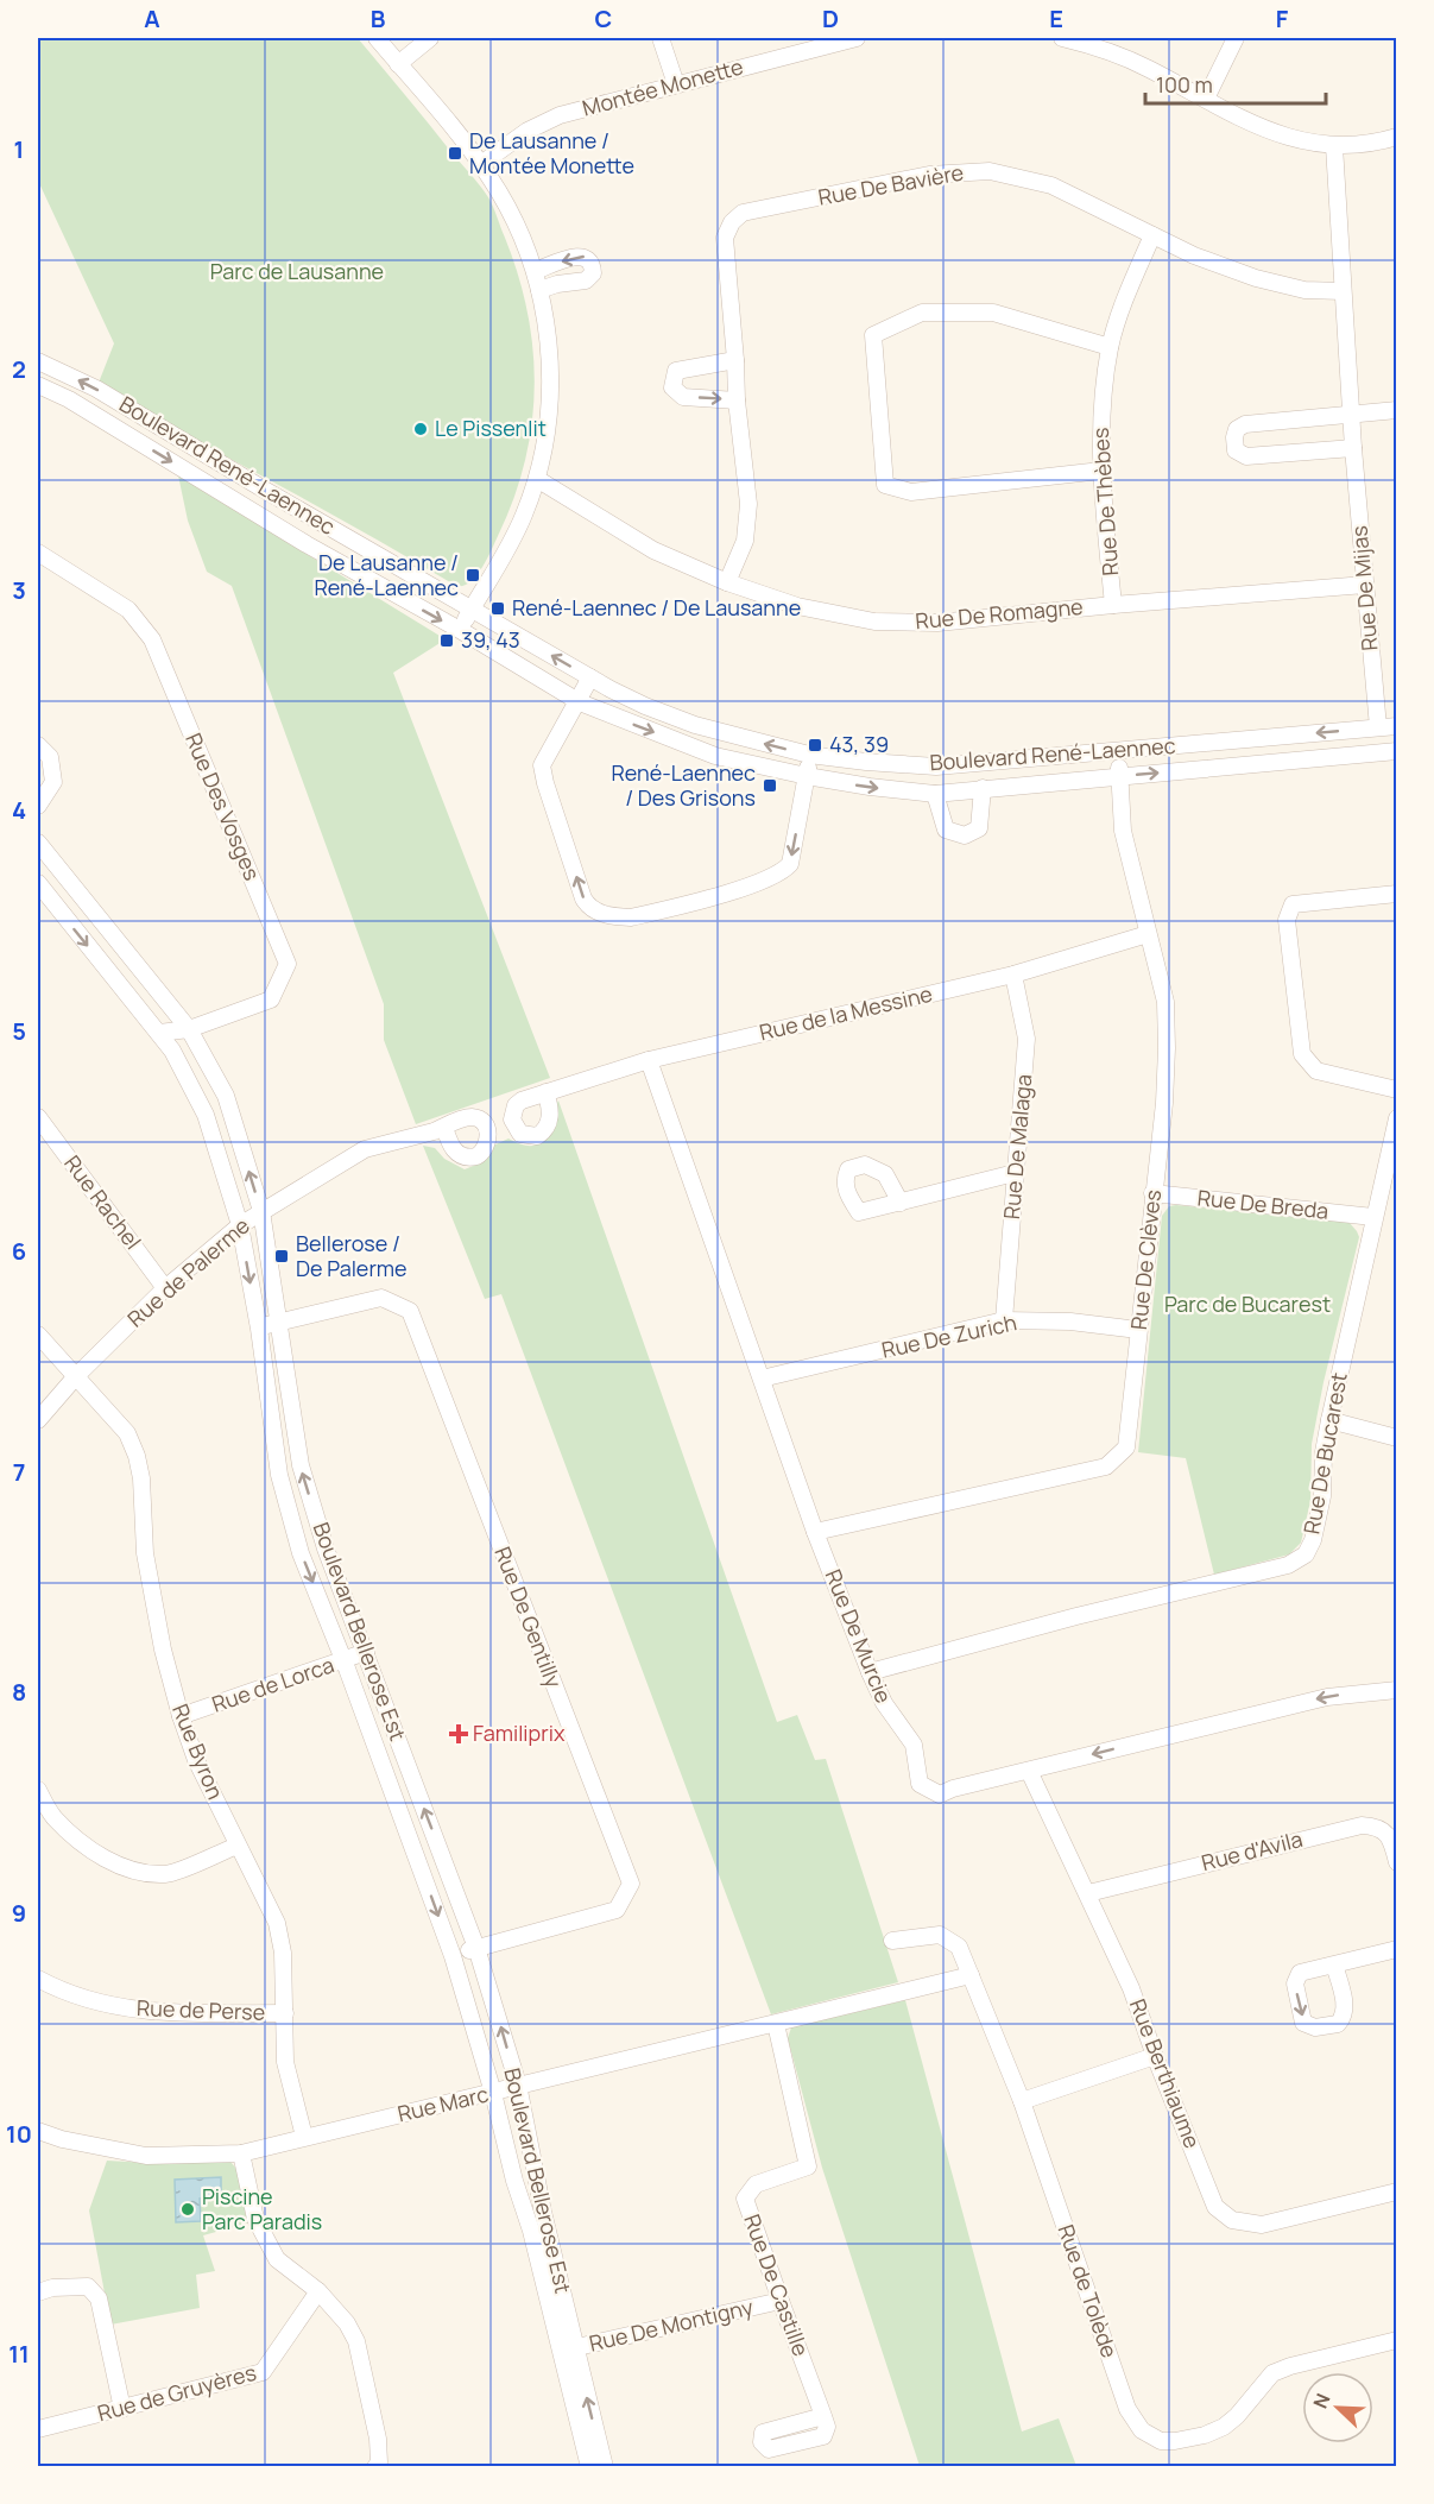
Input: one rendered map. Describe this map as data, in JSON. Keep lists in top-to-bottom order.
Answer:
{
  "streets": {
    "street": [
      "Montée Monette",
      "Rue De Bavière",
      "Boulevard René-Laennec",
      "Rue De Thèbes",
      "Rue De Mijas",
      "Rue De Romagne",
      "Rue Des Vosges",
      "Rue de la Messine",
      "Rue De Malaga",
      "Rue Rachel",
      "Rue De Breda",
      "Rue De Clèves",
      "Rue de Palerme",
      "Rue De Zurich",
      "Rue De Bucarest",
      "Rue De Gentilly",
      "Boulevard Bellerose Est",
      "Rue De Murcie",
      "Rue de Lorca",
      "Rue Byron",
      "Rue d'Avila",
      "Rue de Perse",
      "Rue Berthiaume",
      "Rue Marc",
      "Rue De Castille",
      "Rue de Tolède",
      "Rue De Montigny",
      "Rue de Gruyères"
    ]
  },
  "crossings": [
    ["Rue De Bavière", "Rue De Thèbes"],
    ["Rue De Bavière", "Rue De Mijas"],
    ["Rue De Bavière", "Rue De Romagne"],
    ["Boulevard René-Laennec", "Rue De Mijas"],
    ["Boulevard René-Laennec", "Rue De Clèves"],
    ["Rue De Thèbes", "Rue De Romagne"],
    ["Rue De Mijas", "Rue De Romagne"],
    ["Rue Des Vosges", "Boulevard Bellerose Est"],
    ["Rue de la Messine", "Rue De Malaga"],
    ["Rue de la Messine", "Rue De Clèves"],
    ["Rue de la Messine", "Rue De Murcie"],
    ["Rue De Malaga", "Rue De Zurich"],
    ["Rue Rachel", "Rue de Palerme"],
    ["Rue De Breda", "Rue De Clèves"],
    ["Rue De Breda", "Rue De Bucarest"],
    ["Rue De Clèves", "Rue De Zurich"],
    ["Rue De Clèves", "Rue De Murcie"],
    ["Rue de Palerme", "Boulevard Bellerose Est"],
    ["Rue de Palerme", "Rue Byron"],
    ["Rue De Zurich", "Rue De Murcie"],
    ["Rue De Bucarest", "Rue De Murcie"],
    ["Rue De Gentilly", "Boulevard Bellerose Est"],
    ["Boulevard Bellerose Est", "Rue de Lorca"],
    ["Boulevard Bellerose Est", "Rue Marc"],
    ["Boulevard Bellerose Est", "Rue De Montigny"],
    ["Rue De Murcie", "Rue Berthiaume"],
    ["Rue de Lorca", "Rue Byron"],
    ["Rue Byron", "Rue de Perse"],
    ["Rue Byron", "Rue Marc"],
    ["Rue d'Avila", "Rue Berthiaume"],
    ["Rue Marc", "Rue De Castille"],
    ["Rue Marc", "Rue de Tolède"],
    ["Rue De Castille", "Rue De Montigny"]
  ],
  "parks": ["Parc de Lausanne", "Parc de Bucarest"],
  "places": {
    "transit": [
      "De Lausanne / Montée Monette",
      "De Lausanne / René-Laennec",
      "René-Laennec / De Lausanne",
      "39, 43",
      "43, 39",
      "René-Laennec / Des Grisons",
      "Bellerose / De Palerme"
    ],
    "other": ["Le Pissenlit", "Piscine Parc Paradis"],
    "health": ["Familiprix"]
  },
  "scale_bar": "100 m",
  "north": "top left",
  "grid": {
    "columns": [
      "A",
      "B",
      "C",
      "D",
      "E",
      "F"
    ],
    "rows": [
      "1",
      "2",
      "3",
      "4",
      "5",
      "6",
      "7",
      "8",
      "9",
      "10",
      "11"
    ]
  }
}
